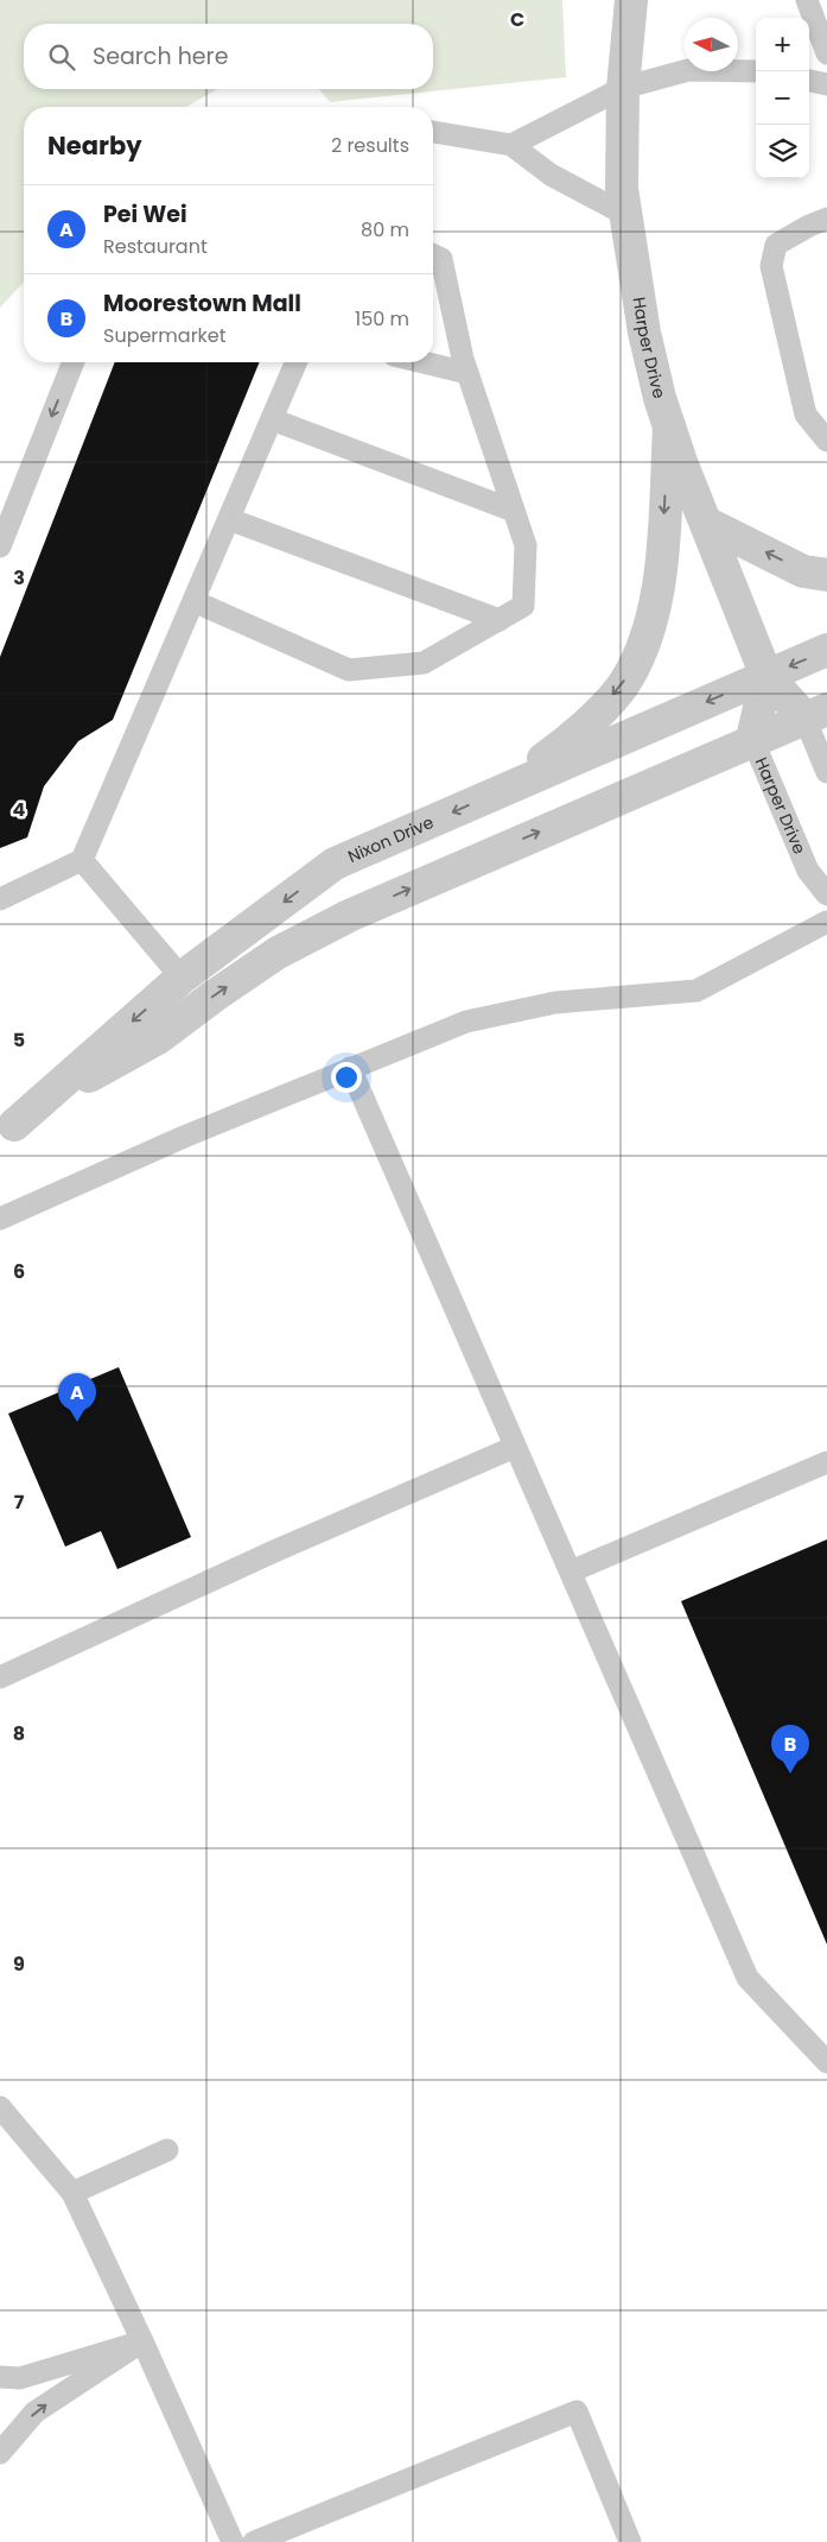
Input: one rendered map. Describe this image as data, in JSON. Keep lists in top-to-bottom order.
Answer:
{
  "streets": {
    "street": ["Harper Drive", "Nixon Drive"]
  },
  "crossings": [
    ["Harper Drive", "Nixon Drive"]
  ],
  "north": "left",
  "page": {
    "map_buttons": ["+", "−"],
    "search": "Search here",
    "heading": ["Nearby", "2 results"],
    "list": [
      {
        "mark": "A",
        "name": "Pei Wei",
        "note": "Restaurant",
        "value": "80 m"
      },
      {
        "mark": "B",
        "name": "Moorestown Mall",
        "note": "Supermarket",
        "value": "150 m"
      }
    ],
    "pins": ["A", "B"]
  },
  "grid": {
    "columns": ["C"],
    "rows": [
      "3",
      "4",
      "5",
      "6",
      "7",
      "8",
      "9"
    ]
  }
}
